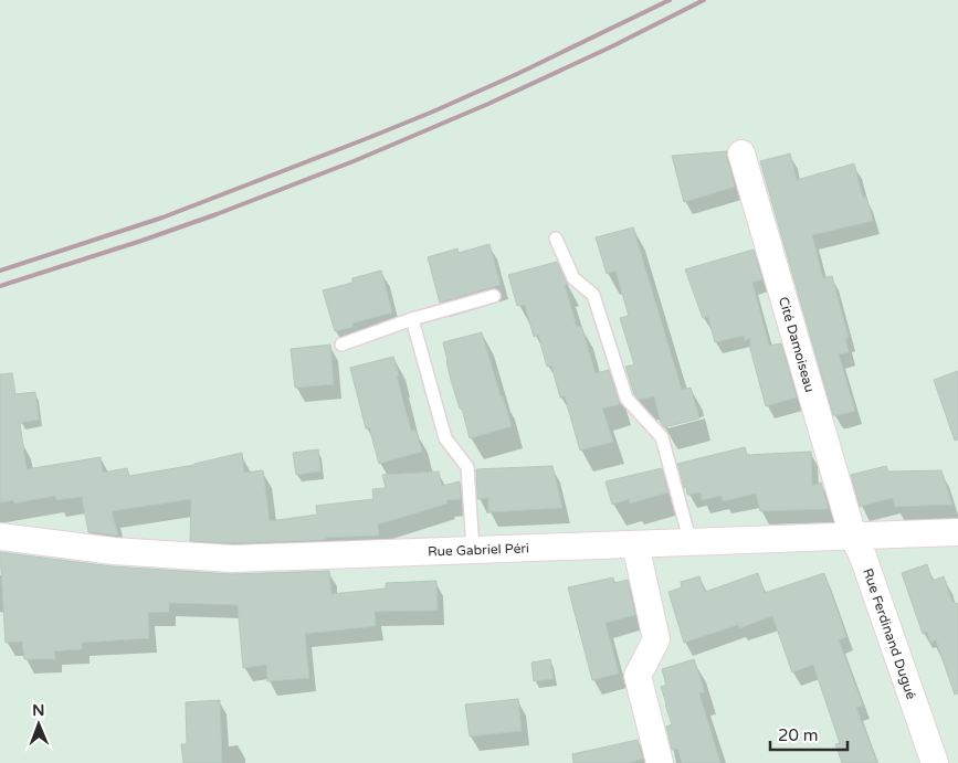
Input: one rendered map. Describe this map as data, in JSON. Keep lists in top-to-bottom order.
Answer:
{
  "streets": {
    "street": ["Cité Damoiseau", "Rue Gabriel Péri", "Rue Ferdinand Dugué"]
  },
  "crossings": [
    ["Cité Damoiseau", "Rue Gabriel Péri"],
    ["Cité Damoiseau", "Rue Ferdinand Dugué"],
    ["Rue Gabriel Péri", "Rue Ferdinand Dugué"]
  ],
  "scale_bar": "20 m",
  "north": "top"
}
